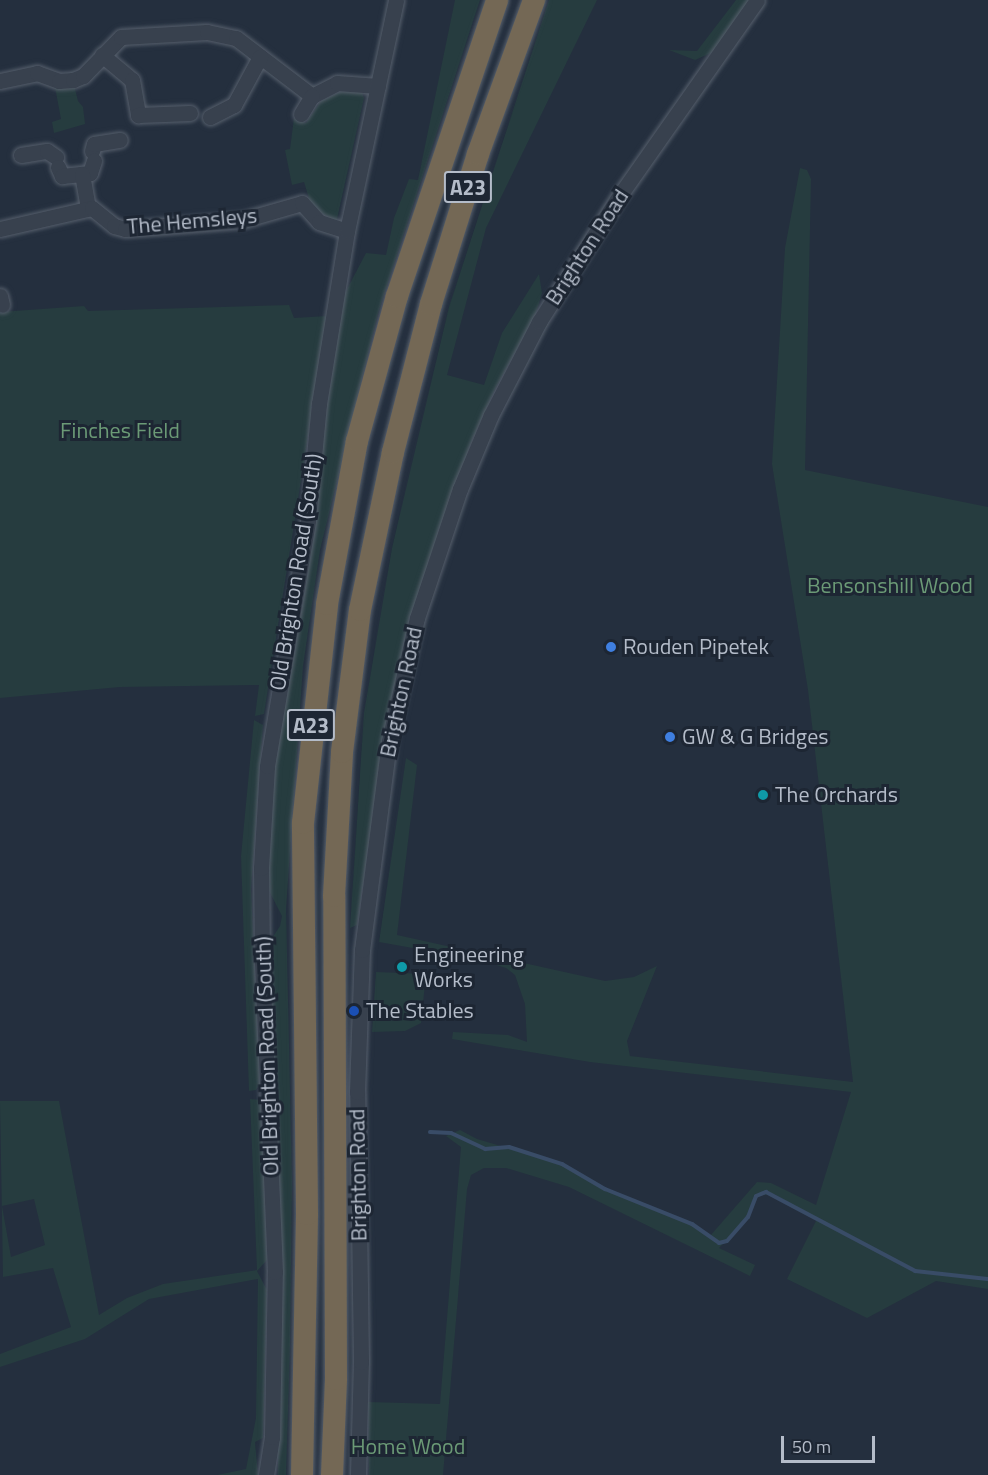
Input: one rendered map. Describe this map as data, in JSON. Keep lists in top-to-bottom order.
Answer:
{
  "streets": {
    "highway": ["A23"],
    "street": ["The Hemsleys", "Brighton Road", "Old Brighton Road (South)"]
  },
  "crossings": [
    ["The Hemsleys", "Old Brighton Road (South)"]
  ],
  "parks": ["Finches Field", "Bensonshill Wood", "Home Wood"],
  "places": [
    "Rouden Pipetek",
    "GW & G Bridges",
    "The Orchards",
    "Engineering Works",
    "The Stables"
  ],
  "scale_bar": "50 m"
}
